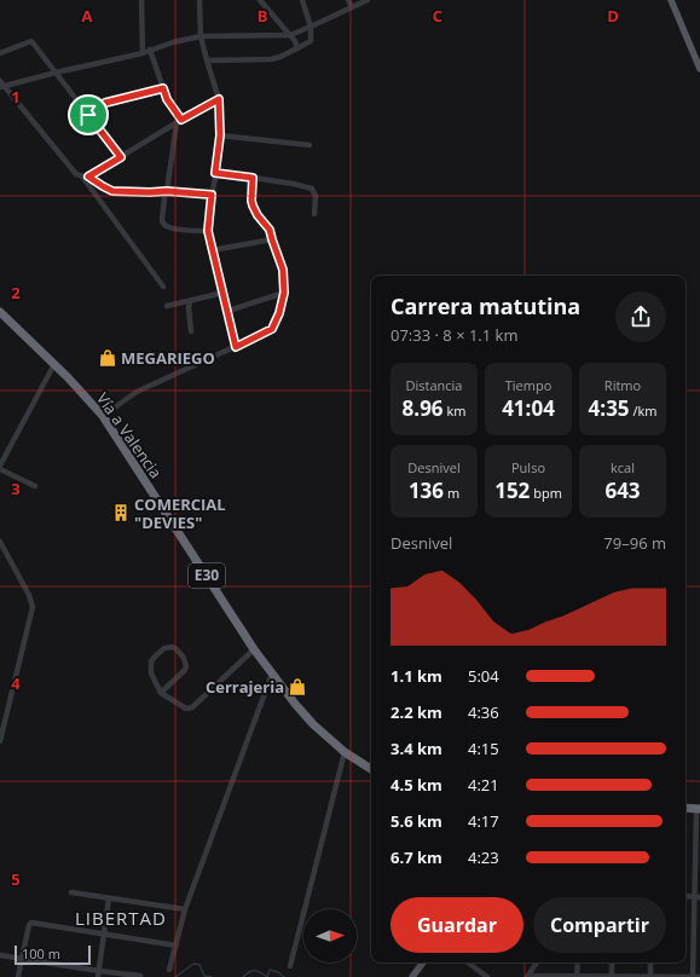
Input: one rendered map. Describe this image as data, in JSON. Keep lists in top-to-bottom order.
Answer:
{
  "streets": {
    "highway": ["Vía a Valencia", "E30"]
  },
  "crossings": [
    ["Vía a Valencia", "E30"]
  ],
  "districts": ["LIBERTAD"],
  "places": {
    "shop": ["MEGARIEGO", "Cerrajeria"],
    "building": ["COMERCIAL \"DEVIES\""]
  },
  "scale_bar": "100 m",
  "north": "right",
  "page": {
    "heading": ["Carrera matutina", "07:33 · 8 × 1.1 km"],
    "stats": [
      ["Distancia", "8.96 km"],
      ["Tiempo", "41:04"],
      ["Ritmo", "4:35 /km"],
      ["Desnivel", "136 m"],
      ["Pulso", "152 bpm"],
      ["kcal", "643"]
    ],
    "chart": ["Desnivel", "79–96 m"],
    "list": [
      {
        "name": "1.1 km",
        "note": "5:04"
      },
      {
        "name": "2.2 km",
        "note": "4:36"
      },
      {
        "name": "3.4 km",
        "note": "4:15"
      },
      {
        "name": "4.5 km",
        "note": "4:21"
      },
      {
        "name": "5.6 km",
        "note": "4:17"
      },
      {
        "name": "6.7 km",
        "note": "4:23"
      }
    ],
    "buttons": ["Guardar", "Compartir"],
    "scale": "100 m"
  },
  "grid": {
    "columns": [
      "A",
      "B",
      "C",
      "D"
    ],
    "rows": [
      "1",
      "2",
      "3",
      "4",
      "5"
    ]
  }
}
